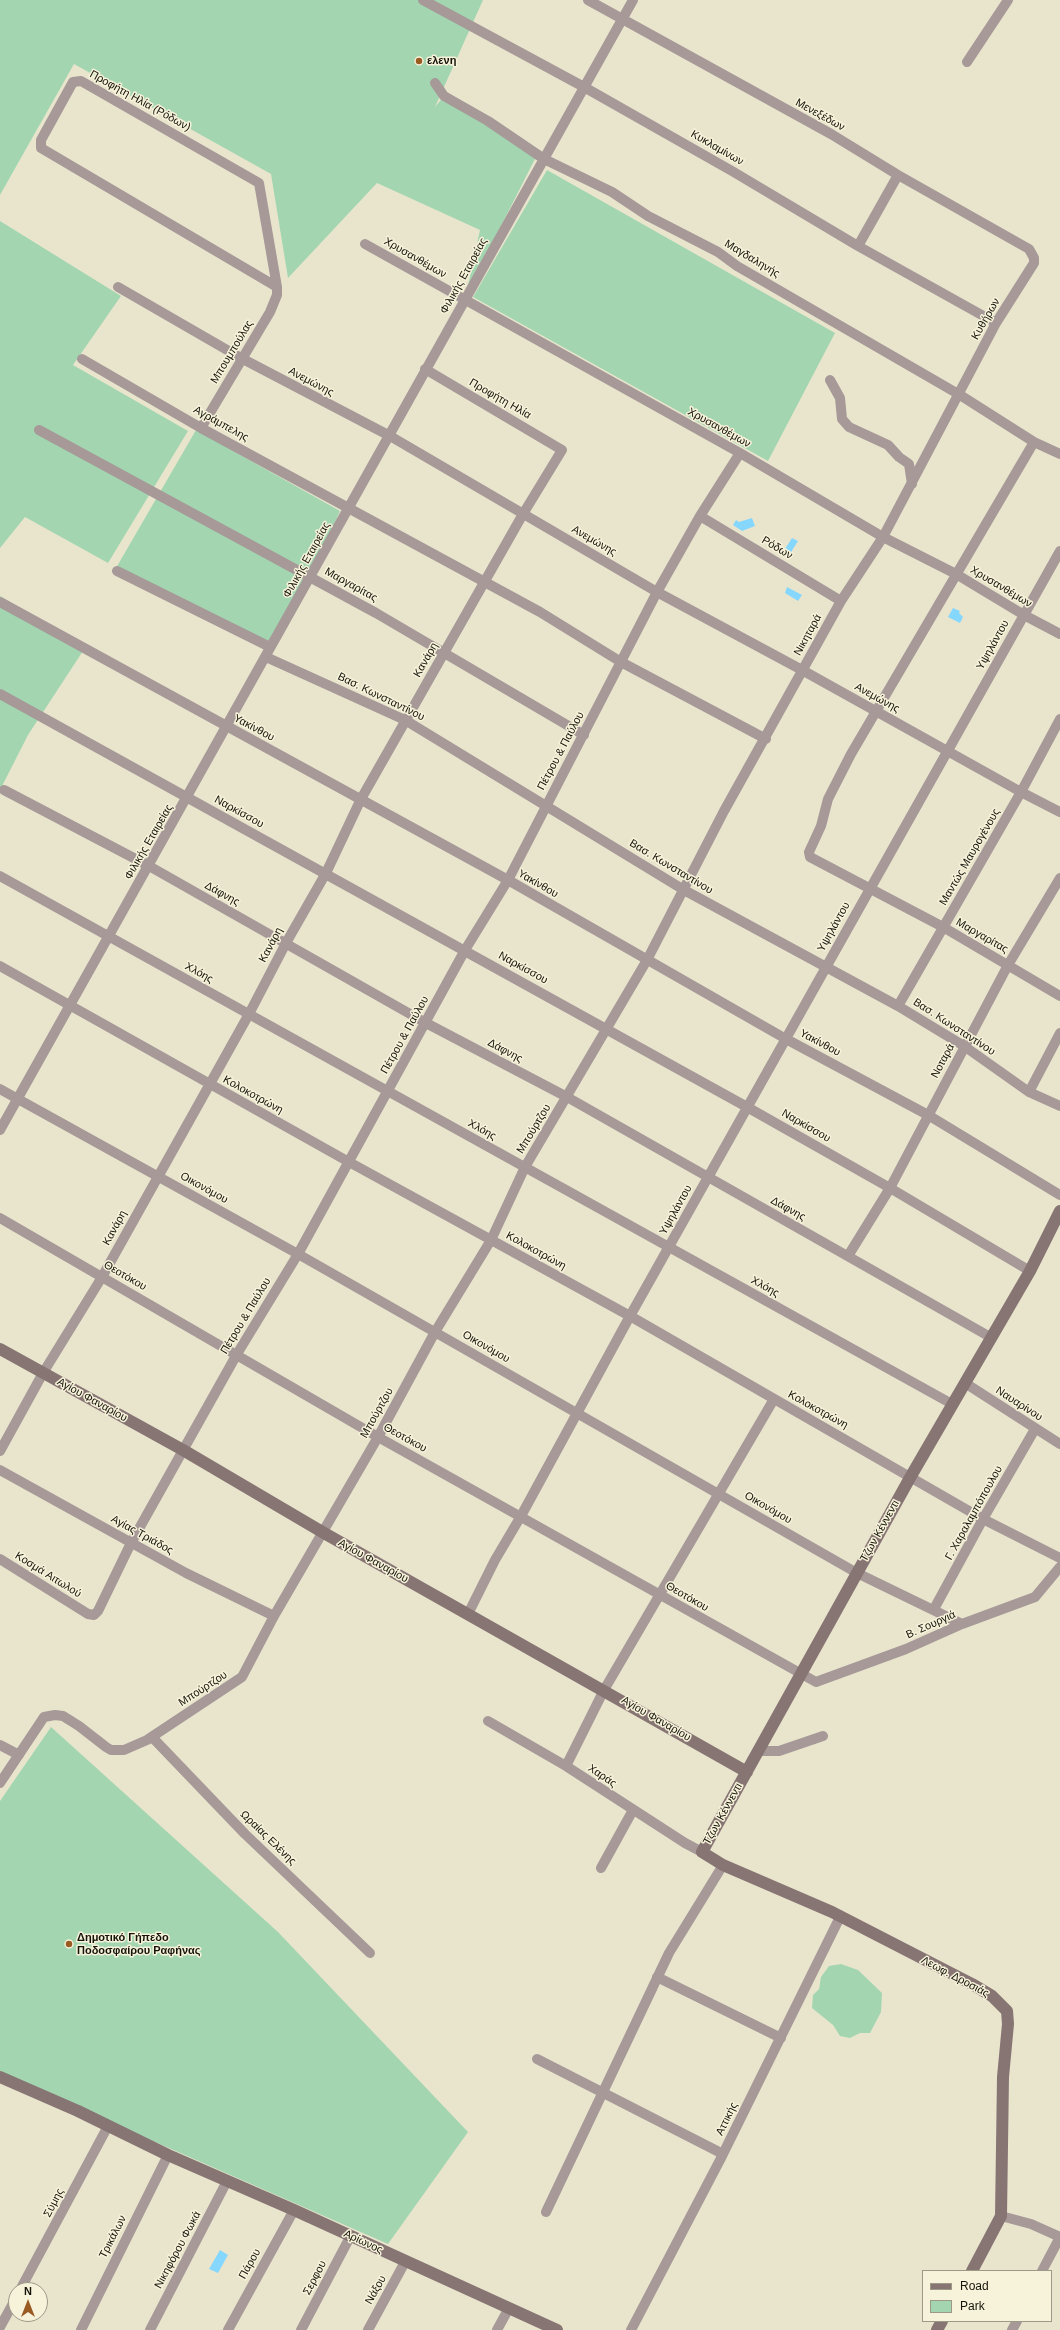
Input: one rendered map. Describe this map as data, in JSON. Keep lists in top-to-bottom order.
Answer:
{
  "streets": {
    "street": [
      "Προφήτη Ηλία (Ρόδων)",
      "Μενεξέδων",
      "Κυκλαμίνων",
      "Χρυσανθέμων",
      "Μαγδαληνής",
      "Φιλικής Εταιρείας",
      "Κυθήρων",
      "Μπουμπούλας",
      "Ανεμώνης",
      "Προφήτη Ηλία",
      "Αγράμπελης",
      "Ρόδων",
      "Μαργαρίτας",
      "Νικηταρά",
      "Υψηλάντου",
      "Κανάρη",
      "Βασ. Κωνσταντίνου",
      "Υακίνθου",
      "Πέτρου & Παύλου",
      "Ναρκίσσου",
      "Μαντώς Μαυρογένους",
      "Δάφνης",
      "Χλόης",
      "Νοταρά",
      "Κολοκοτρώνη",
      "Μπούρτζου",
      "Οικονόμου",
      "Θεοτόκου",
      "Αγίου Φαναρίου",
      "Ναυαρίνου",
      "Γ. Χαραλαμπόπουλου",
      "Τζων Κέννεντι",
      "Αγίας Τριάδος",
      "Κοσμά Αιτωλού",
      "Β. Σουργιά",
      "Χαράς",
      "Ωραίας Ελένης",
      "Λεωφ. Δροσιάς",
      "Αττικής",
      "Σύμης",
      "Τρικάλων",
      "Αρίωνος",
      "Νικηφόρου Φωκά",
      "Πάρου",
      "Σερφου",
      "Νάξου"
    ]
  },
  "crossings": [
    ["Προφήτη Ηλία (Ρόδων)", "Μπουμπούλας"],
    ["Μενεξέδων", "Φιλικής Εταιρείας"],
    ["Μενεξέδων", "Κυθήρων"],
    ["Κυκλαμίνων", "Φιλικής Εταιρείας"],
    ["Κυκλαμίνων", "Κυθήρων"],
    ["Χρυσανθέμων", "Φιλικής Εταιρείας"],
    ["Χρυσανθέμων", "Νικηταρά"],
    ["Χρυσανθέμων", "Υψηλάντου"],
    ["Χρυσανθέμων", "Πέτρου & Παύλου"],
    ["Μαγδαληνής", "Φιλικής Εταιρείας"],
    ["Μαγδαληνής", "Κυθήρων"],
    ["Μαγδαληνής", "Νικηταρά"],
    ["Φιλικής Εταιρείας", "Ανεμώνης"],
    ["Φιλικής Εταιρείας", "Προφήτη Ηλία"],
    ["Φιλικής Εταιρείας", "Αγράμπελης"],
    ["Φιλικής Εταιρείας", "Μαργαρίτας"],
    ["Φιλικής Εταιρείας", "Βασ. Κωνσταντίνου"],
    ["Φιλικής Εταιρείας", "Υακίνθου"],
    ["Φιλικής Εταιρείας", "Ναρκίσσου"],
    ["Φιλικής Εταιρείας", "Δάφνης"],
    ["Φιλικής Εταιρείας", "Χλόης"],
    ["Φιλικής Εταιρείας", "Κολοκοτρώνη"],
    ["Φιλικής Εταιρείας", "Οικονόμου"],
    ["Κυθήρων", "Νικηταρά"],
    ["Μπουμπούλας", "Ανεμώνης"],
    ["Μπουμπούλας", "Αγράμπελης"],
    ["Ανεμώνης", "Μαργαρίτας"],
    ["Ανεμώνης", "Νικηταρά"],
    ["Ανεμώνης", "Υψηλάντου"],
    ["Ανεμώνης", "Κανάρη"],
    ["Ανεμώνης", "Πέτρου & Παύλου"],
    ["Ανεμώνης", "Μαντώς Μαυρογένους"],
    ["Προφήτη Ηλία", "Κανάρη"],
    ["Αγράμπελης", "Νικηταρά"],
    ["Αγράμπελης", "Κανάρη"],
    ["Αγράμπελης", "Πέτρου & Παύλου"],
    ["Ρόδων", "Νικηταρά"],
    ["Ρόδων", "Πέτρου & Παύλου"],
    ["Μαργαρίτας", "Υψηλάντου"],
    ["Μαργαρίτας", "Κανάρη"],
    ["Μαργαρίτας", "Πέτρου & Παύλου"],
    ["Μαργαρίτας", "Μαντώς Μαυρογένους"],
    ["Μαργαρίτας", "Νοταρά"],
    ["Νικηταρά", "Βασ. Κωνσταντίνου"],
    ["Νικηταρά", "Μπούρτζου"],
    ["Υψηλάντου", "Βασ. Κωνσταντίνου"],
    ["Υψηλάντου", "Υακίνθου"],
    ["Υψηλάντου", "Ναρκίσσου"],
    ["Υψηλάντου", "Δάφνης"],
    ["Υψηλάντου", "Χλόης"],
    ["Υψηλάντου", "Κολοκοτρώνη"],
    ["Υψηλάντου", "Οικονόμου"],
    ["Υψηλάντου", "Θεοτόκου"],
    ["Υψηλάντου", "Αγίου Φαναρίου"],
    ["Κανάρη", "Βασ. Κωνσταντίνου"],
    ["Κανάρη", "Υακίνθου"],
    ["Κανάρη", "Ναρκίσσου"],
    ["Κανάρη", "Δάφνης"],
    ["Κανάρη", "Χλόης"],
    ["Κανάρη", "Κολοκοτρώνη"],
    ["Κανάρη", "Οικονόμου"],
    ["Κανάρη", "Θεοτόκου"],
    ["Κανάρη", "Αγίου Φαναρίου"],
    ["Βασ. Κωνσταντίνου", "Πέτρου & Παύλου"],
    ["Βασ. Κωνσταντίνου", "Μαντώς Μαυρογένους"],
    ["Βασ. Κωνσταντίνου", "Νοταρά"],
    ["Βασ. Κωνσταντίνου", "Μπούρτζου"],
    ["Υακίνθου", "Πέτρου & Παύλου"],
    ["Υακίνθου", "Νοταρά"],
    ["Υακίνθου", "Μπούρτζου"],
    ["Πέτρου & Παύλου", "Ναρκίσσου"],
    ["Πέτρου & Παύλου", "Δάφνης"],
    ["Πέτρου & Παύλου", "Χλόης"],
    ["Πέτρου & Παύλου", "Κολοκοτρώνη"],
    ["Πέτρου & Παύλου", "Οικονόμου"],
    ["Πέτρου & Παύλου", "Θεοτόκου"],
    ["Πέτρου & Παύλου", "Αγίου Φαναρίου"],
    ["Πέτρου & Παύλου", "Αγίας Τριάδος"],
    ["Πέτρου & Παύλου", "Κοσμά Αιτωλού"],
    ["Ναρκίσσου", "Νοταρά"],
    ["Ναρκίσσου", "Μπούρτζου"],
    ["Ναρκίσσου", "Τζων Κέννεντι"],
    ["Δάφνης", "Νοταρά"],
    ["Δάφνης", "Μπούρτζου"],
    ["Δάφνης", "Τζων Κέννεντι"],
    ["Χλόης", "Μπούρτζου"],
    ["Χλόης", "Τζων Κέννεντι"],
    ["Κολοκοτρώνη", "Μπούρτζου"],
    ["Κολοκοτρώνη", "Γ. Χαραλαμπόπουλου"],
    ["Κολοκοτρώνη", "Τζων Κέννεντι"],
    ["Μπούρτζου", "Οικονόμου"],
    ["Μπούρτζου", "Θεοτόκου"],
    ["Μπούρτζου", "Αγίου Φαναρίου"],
    ["Μπούρτζου", "Αγίας Τριάδος"],
    ["Μπούρτζου", "Ωραίας Ελένης"],
    ["Οικονόμου", "Γ. Χαραλαμπόπουλου"],
    ["Οικονόμου", "Τζων Κέννεντι"],
    ["Οικονόμου", "Β. Σουργιά"],
    ["Θεοτόκου", "Τζων Κέννεντι"],
    ["Θεοτόκου", "Β. Σουργιά"],
    ["Αγίου Φαναρίου", "Τζων Κέννεντι"],
    ["Ναυαρίνου", "Γ. Χαραλαμπόπουλου"],
    ["Ναυαρίνου", "Τζων Κέννεντι"],
    ["Τζων Κέννεντι", "Β. Σουργιά"],
    ["Τζων Κέννεντι", "Χαράς"],
    ["Τζων Κέννεντι", "Λεωφ. Δροσιάς"],
    ["Χαράς", "Λεωφ. Δροσιάς"],
    ["Λεωφ. Δροσιάς", "Αττικής"],
    ["Σύμης", "Αρίωνος"],
    ["Τρικάλων", "Αρίωνος"],
    ["Αρίωνος", "Νικηφόρου Φωκά"],
    ["Αρίωνος", "Πάρου"],
    ["Αρίωνος", "Σερφου"],
    ["Αρίωνος", "Νάξου"]
  ],
  "places": ["ελενη", "Δημοτικό Γήπεδο Ποδοσφαίρου Ραφήνας"],
  "legend": ["Road", "Park"],
  "north": "top"
}
